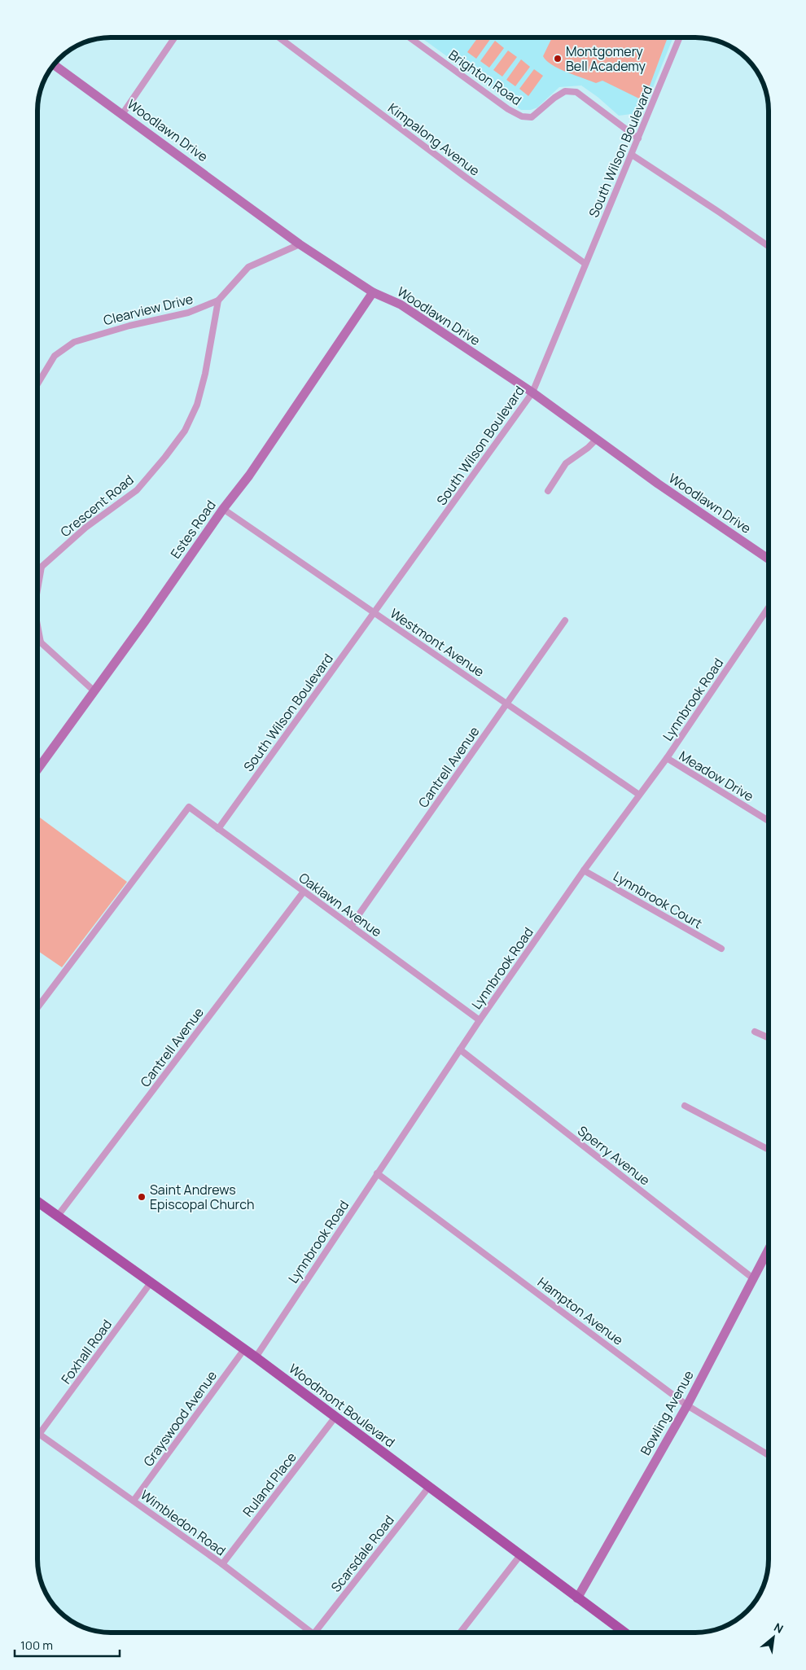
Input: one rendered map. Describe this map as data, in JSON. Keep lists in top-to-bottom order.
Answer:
{
  "streets": {
    "main road": ["Woodmont Boulevard"],
    "street": [
      "Brighton Road",
      "Woodlawn Drive",
      "Kimpalong Avenue",
      "South Wilson Boulevard",
      "Clearview Drive",
      "Crescent Road",
      "Estes Road",
      "Westmont Avenue",
      "Lynnbrook Road",
      "Cantrell Avenue",
      "Meadow Drive",
      "Lynnbrook Court",
      "Oaklawn Avenue",
      "Sperry Avenue",
      "Hampton Avenue",
      "Foxhall Road",
      "Bowling Avenue",
      "Grayswood Avenue",
      "Ruland Place",
      "Wimbledon Road",
      "Scarsdale Road"
    ]
  },
  "crossings": [
    ["Brighton Road", "South Wilson Boulevard"],
    ["Woodlawn Drive", "South Wilson Boulevard"],
    ["Woodlawn Drive", "Clearview Drive"],
    ["Woodlawn Drive", "Estes Road"],
    ["Kimpalong Avenue", "South Wilson Boulevard"],
    ["South Wilson Boulevard", "Westmont Avenue"],
    ["South Wilson Boulevard", "Oaklawn Avenue"],
    ["Clearview Drive", "Crescent Road"],
    ["Estes Road", "Westmont Avenue"],
    ["Westmont Avenue", "Lynnbrook Road"],
    ["Westmont Avenue", "Cantrell Avenue"],
    ["Lynnbrook Road", "Meadow Drive"],
    ["Lynnbrook Road", "Lynnbrook Court"],
    ["Lynnbrook Road", "Oaklawn Avenue"],
    ["Lynnbrook Road", "Sperry Avenue"],
    ["Lynnbrook Road", "Hampton Avenue"],
    ["Lynnbrook Road", "Woodmont Boulevard"],
    ["Cantrell Avenue", "Oaklawn Avenue"],
    ["Cantrell Avenue", "Woodmont Boulevard"],
    ["Sperry Avenue", "Bowling Avenue"],
    ["Hampton Avenue", "Bowling Avenue"],
    ["Foxhall Road", "Woodmont Boulevard"],
    ["Foxhall Road", "Wimbledon Road"],
    ["Woodmont Boulevard", "Bowling Avenue"],
    ["Woodmont Boulevard", "Grayswood Avenue"],
    ["Woodmont Boulevard", "Ruland Place"],
    ["Woodmont Boulevard", "Scarsdale Road"],
    ["Grayswood Avenue", "Wimbledon Road"],
    ["Ruland Place", "Wimbledon Road"]
  ],
  "places": ["Montgomery Bell Academy", "Saint Andrews Episcopal Church"],
  "scale_bar": "100 m",
  "north": "top right"
}
